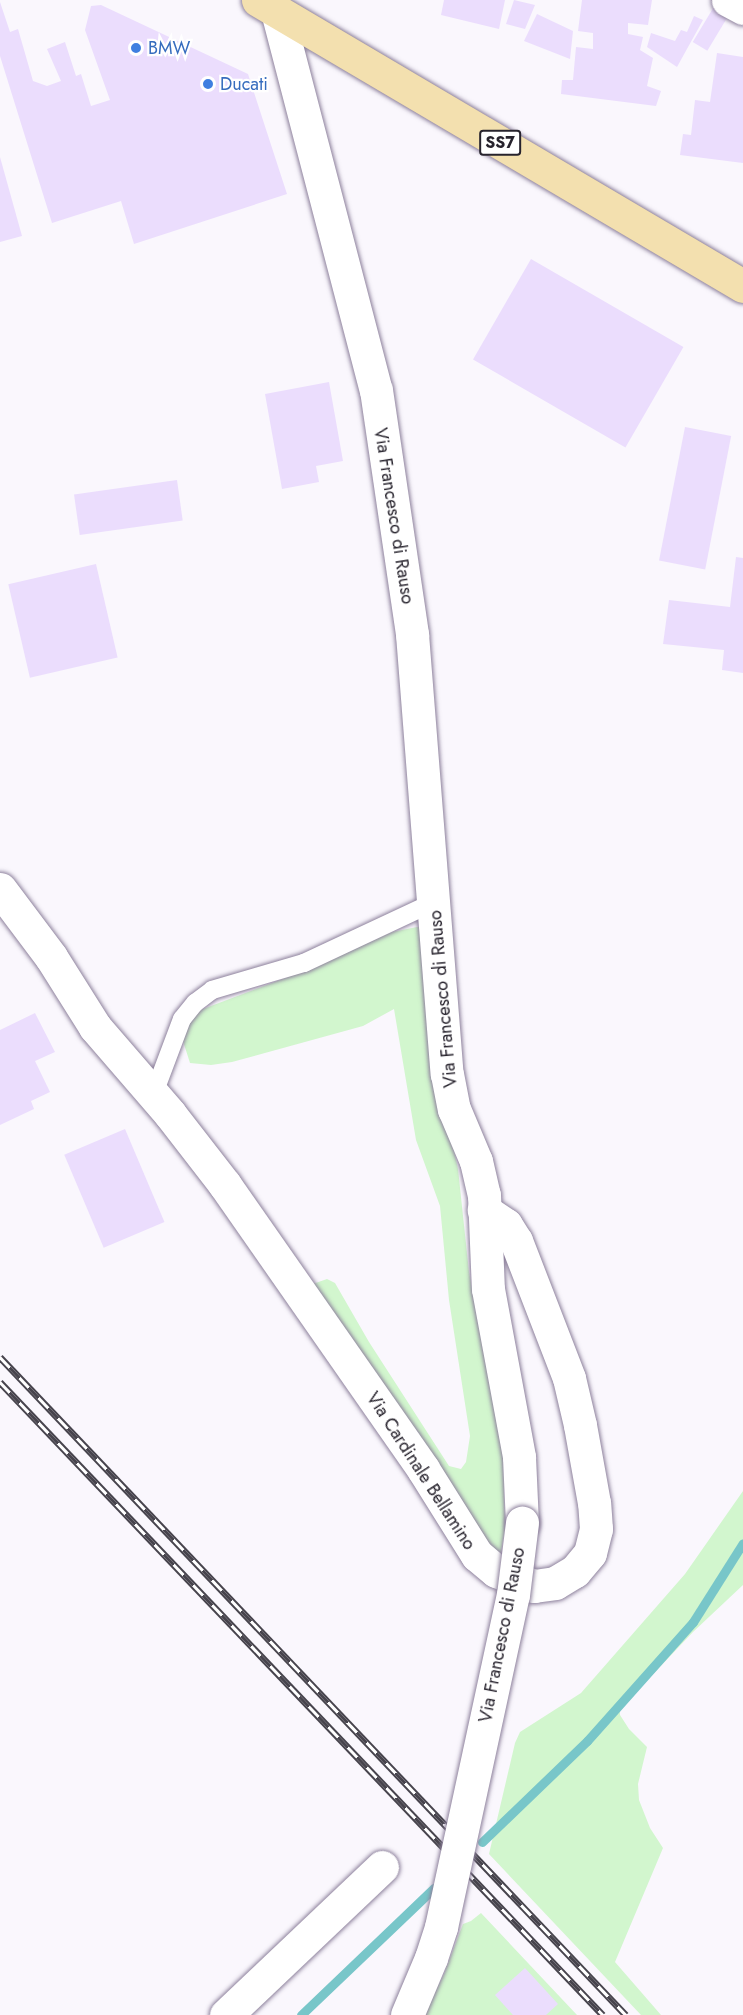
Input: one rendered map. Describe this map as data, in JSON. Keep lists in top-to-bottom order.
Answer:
{
  "streets": {
    "main road": ["SS7"],
    "street": ["Via Francesco di Rauso", "Via Cardinale Bellamino"]
  },
  "crossings": [
    ["SS7", "Via Francesco di Rauso"],
    ["Via Francesco di Rauso", "Via Cardinale Bellamino"]
  ],
  "places": ["BMW", "Ducati"]
}
